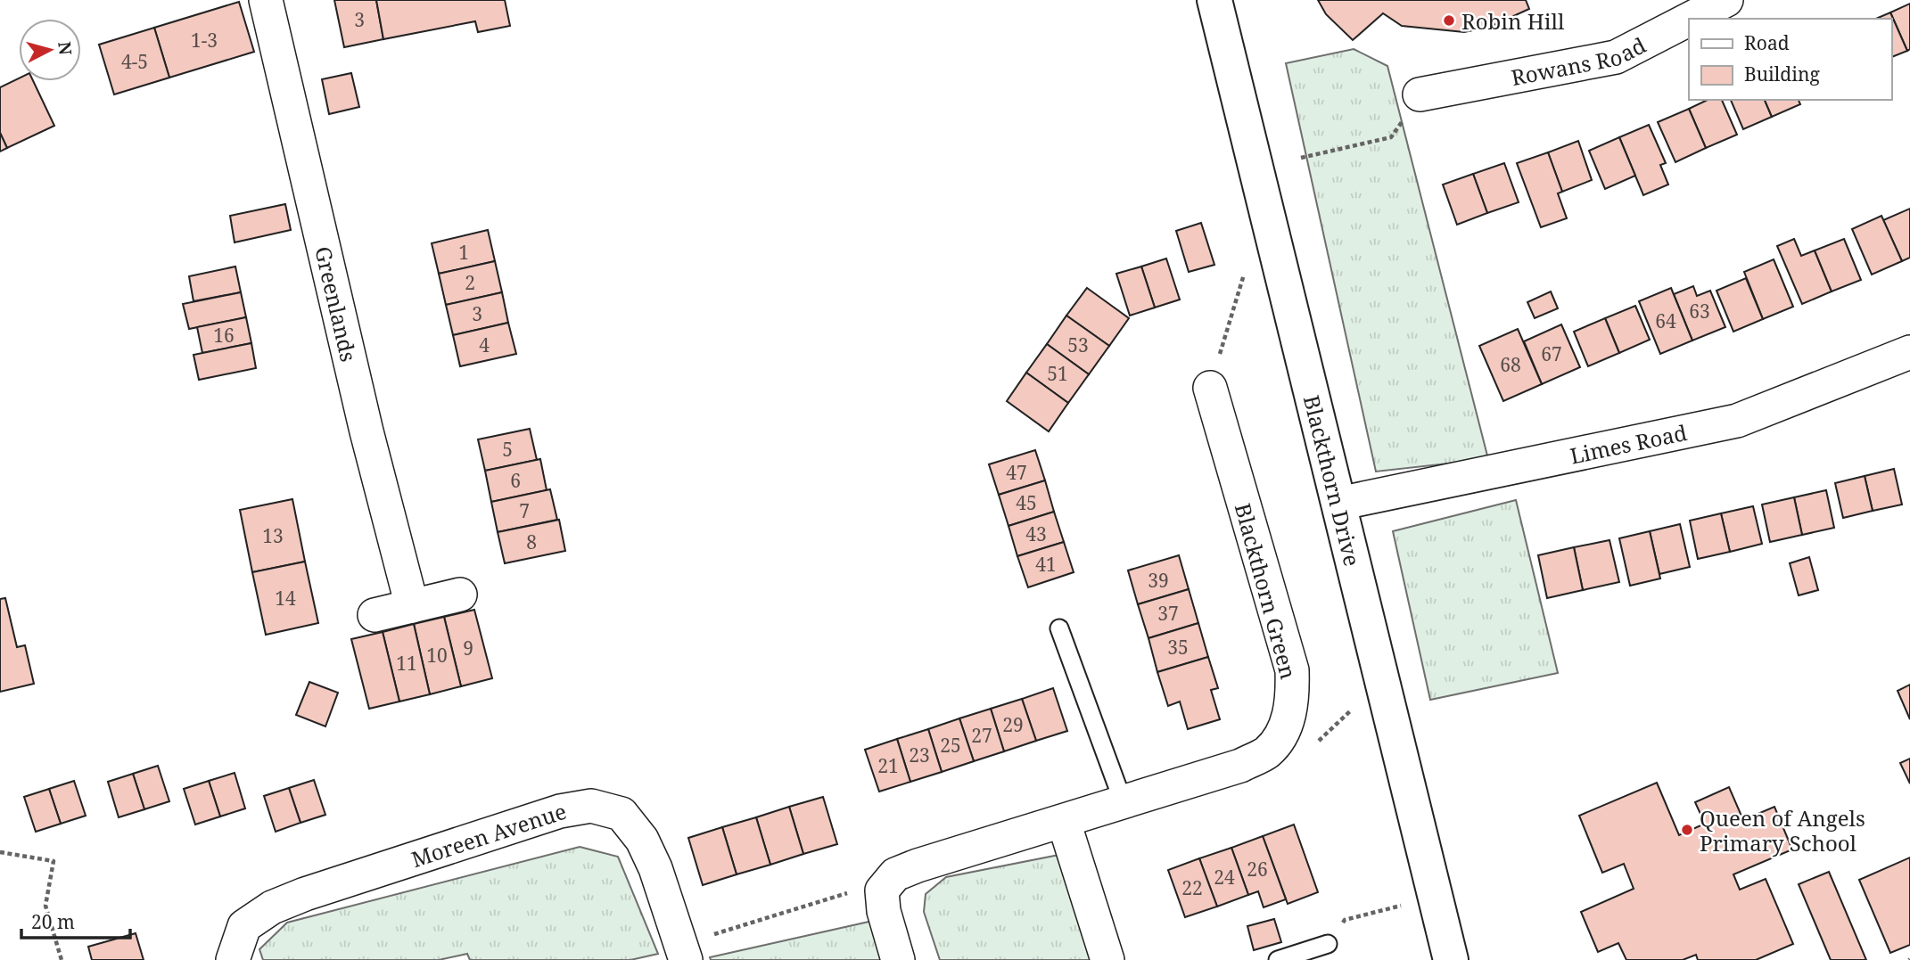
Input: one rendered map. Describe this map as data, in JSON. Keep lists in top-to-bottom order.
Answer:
{
  "streets": {
    "street": [
      "Rowans Road",
      "Greenlands",
      "Limes Road",
      "Blackthorn Drive",
      "Blackthorn Green",
      "Moreen Avenue"
    ]
  },
  "crossings": [
    ["Limes Road", "Blackthorn Drive"]
  ],
  "places": ["Robin Hill", "Queen of Angels Primary School"],
  "house_numbers": [
    "3",
    "1-3",
    "4-5",
    "1",
    "2",
    "63",
    "3",
    "64",
    "16",
    "4",
    "53",
    "67",
    "68",
    "51",
    "5",
    "47",
    "6",
    "45",
    "7",
    "43",
    "13",
    "8",
    "41",
    "39",
    "14",
    "37",
    "35",
    "9",
    "10",
    "11",
    "29",
    "27",
    "25",
    "23",
    "21",
    "26",
    "24",
    "22"
  ],
  "legend": ["Road", "Building"],
  "scale_bar": "20 m",
  "north": "right"
}
